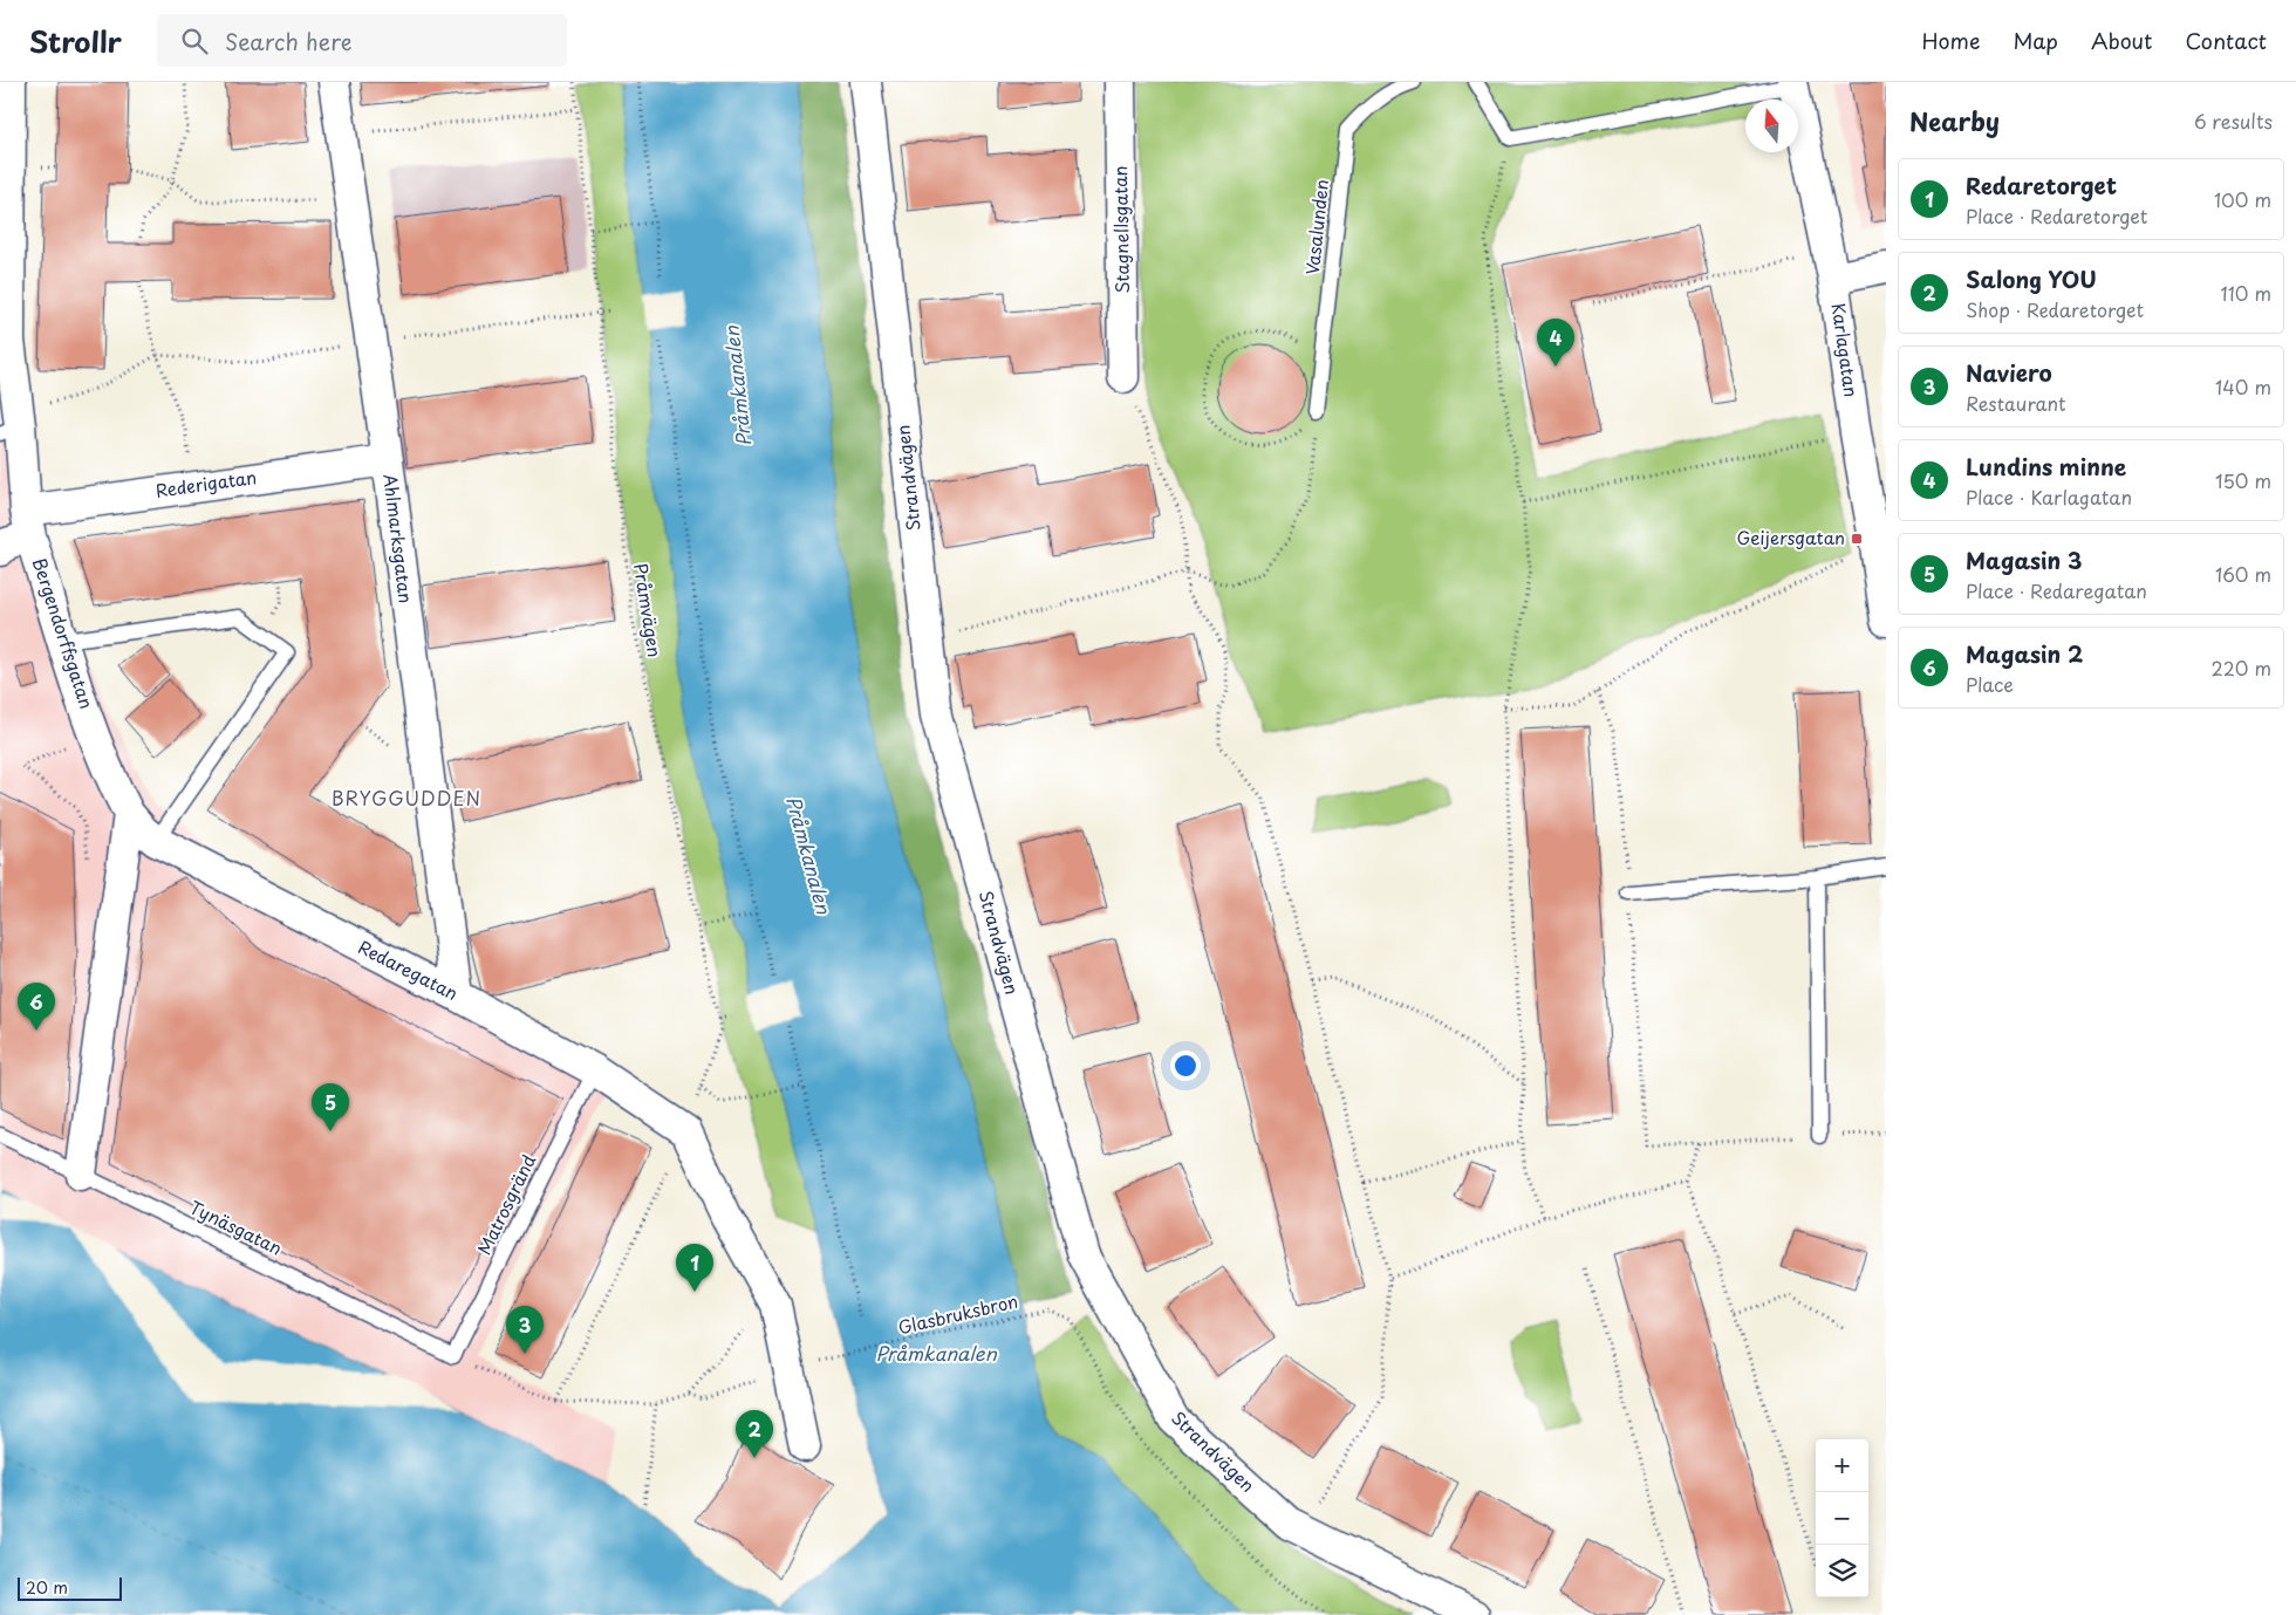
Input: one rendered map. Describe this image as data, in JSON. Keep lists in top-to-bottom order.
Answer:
{
  "streets": {
    "street": [
      "Stagnellsgatan",
      "Karlagatan",
      "Strandvägen",
      "Rederigatan",
      "Ahlmarksgatan",
      "Bergendorffsgatan",
      "Redaregatan"
    ],
    "lane": ["Vasalunden", "Matrosgränd", "Tynäsgatan"],
    "path": ["Pråmvägen", "Glasbruksbron"]
  },
  "crossings": [
    ["Rederigatan", "Ahlmarksgatan"],
    ["Rederigatan", "Bergendorffsgatan"],
    ["Ahlmarksgatan", "Redaregatan"],
    ["Pråmvägen", "Redaregatan"],
    ["Bergendorffsgatan", "Redaregatan"],
    ["Redaregatan", "Matrosgränd"],
    ["Matrosgränd", "Tynäsgatan"]
  ],
  "districts": ["BRYGGUDDEN"],
  "water": ["Pråmkanalen"],
  "places": {
    "transit": ["Geijersgatan"]
  },
  "scale_bar": "20 m",
  "north": "top",
  "page": {
    "header": "Strollr",
    "search": "Search here",
    "nav": [
      "Home",
      "Map",
      "About",
      "Contact"
    ],
    "heading": ["Nearby", "6 results"],
    "list": [
      {
        "mark": "1",
        "name": "Redaretorget",
        "note": "Place · Redaretorget",
        "value": "100 m"
      },
      {
        "mark": "2",
        "name": "Salong YOU",
        "note": "Shop · Redaretorget",
        "value": "110 m"
      },
      {
        "mark": "3",
        "name": "Naviero",
        "note": "Restaurant",
        "value": "140 m"
      },
      {
        "mark": "4",
        "name": "Lundins minne",
        "note": "Place · Karlagatan",
        "value": "150 m"
      },
      {
        "mark": "5",
        "name": "Magasin 3",
        "note": "Place · Redaregatan",
        "value": "160 m"
      },
      {
        "mark": "6",
        "name": "Magasin 2",
        "note": "Place",
        "value": "220 m"
      }
    ],
    "pins": [
      "4",
      "6",
      "5",
      "1",
      "3",
      "2"
    ],
    "map_buttons": ["+", "−"],
    "scale": "20 m"
  }
}
